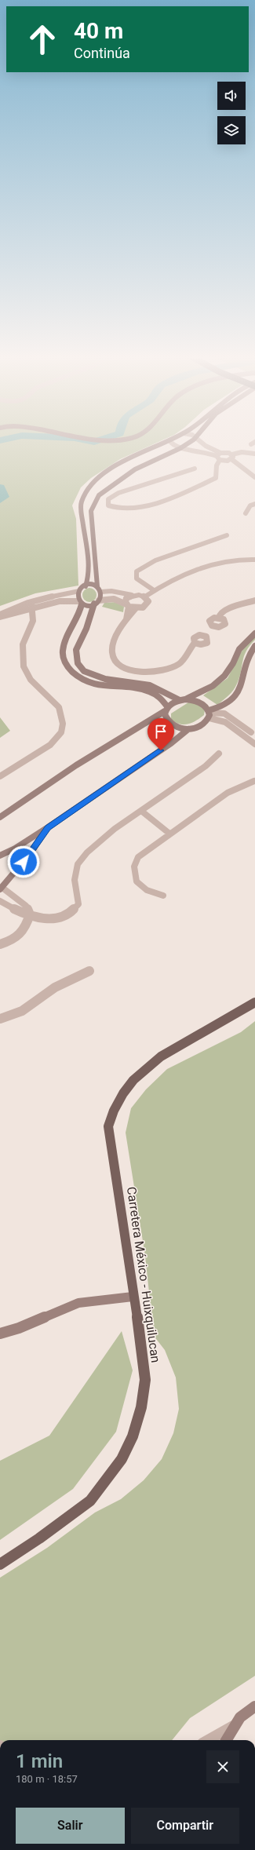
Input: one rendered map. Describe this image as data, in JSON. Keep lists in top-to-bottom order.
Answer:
{
  "streets": {
    "main road": ["Carretera México - Huixquilucan"]
  },
  "page": {
    "turn": ["40 m", "Continúa"],
    "heading": ["1 min", "180 m · 18:57"],
    "buttons": ["Salir", "Compartir"]
  }
}
